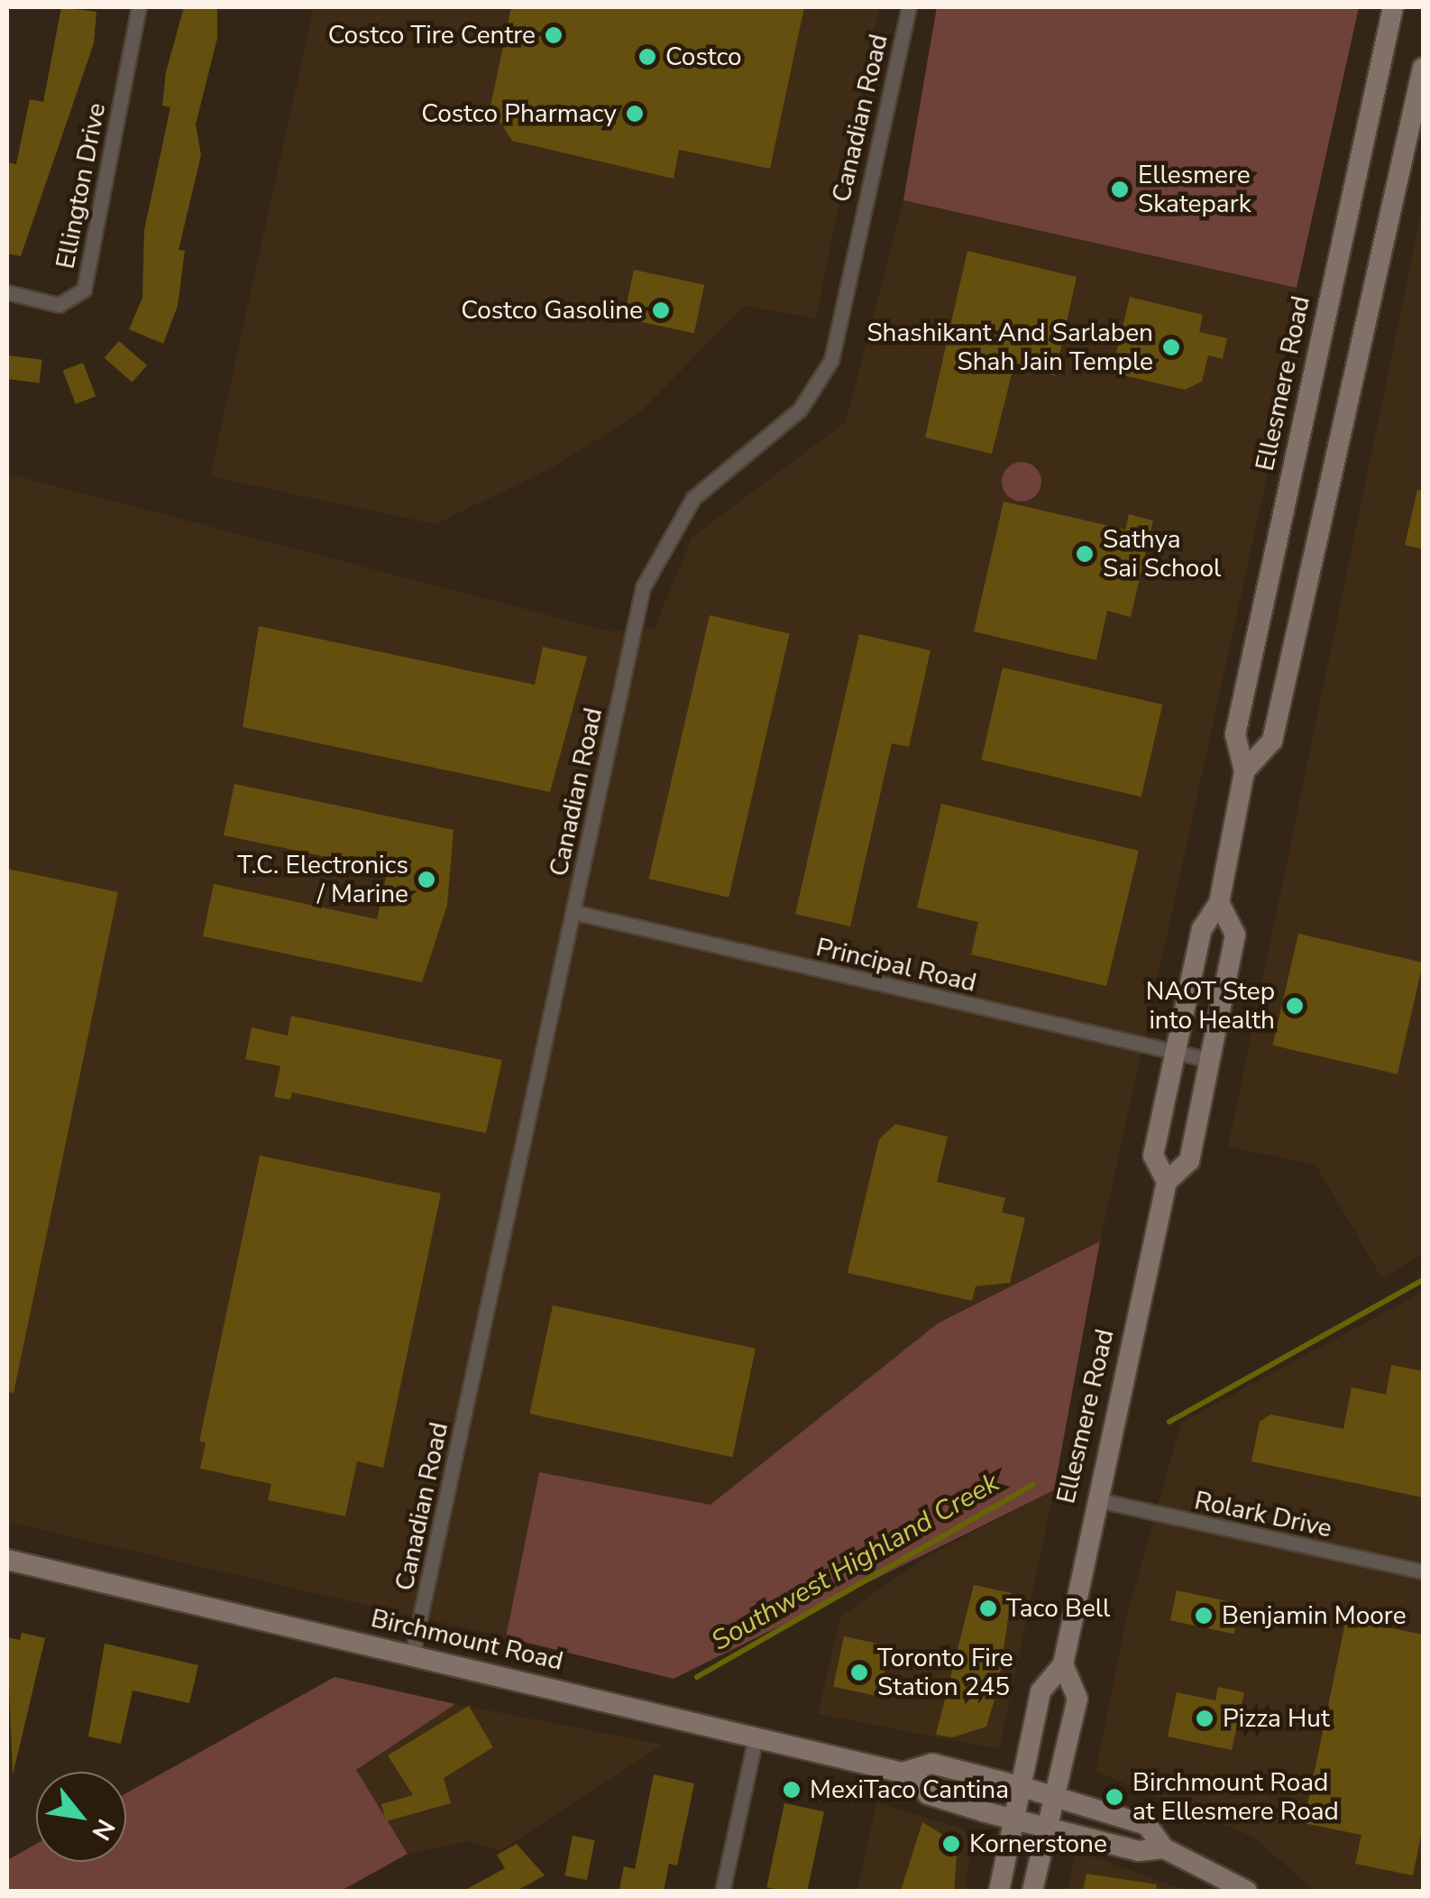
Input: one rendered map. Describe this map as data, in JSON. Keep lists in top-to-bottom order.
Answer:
{
  "streets": {
    "main road": ["Ellesmere Road", "Birchmount Road"],
    "street": [
      "Canadian Road",
      "Ellington Drive",
      "Principal Road",
      "Rolark Drive"
    ]
  },
  "crossings": [
    ["Canadian Road", "Principal Road"],
    ["Canadian Road", "Birchmount Road"],
    ["Ellesmere Road", "Principal Road"],
    ["Ellesmere Road", "Rolark Drive"],
    ["Ellesmere Road", "Birchmount Road"]
  ],
  "water": ["Southwest Highland Creek"],
  "places": [
    "Costco Tire Centre",
    "Costco",
    "Costco Pharmacy",
    "Ellesmere Skatepark",
    "Costco Gasoline",
    "Shashikant And Sarlaben Shah Jain Temple",
    "Sathya Sai School",
    "T.C. Electronics / Marine",
    "NAOT Step into Health",
    "Taco Bell",
    "Benjamin Moore",
    "Toronto Fire Station 245",
    "Pizza Hut",
    "MexiTaco Cantina",
    "Birchmount Road at Ellesmere Road",
    "Kornerstone"
  ],
  "north": "bottom right"
}
